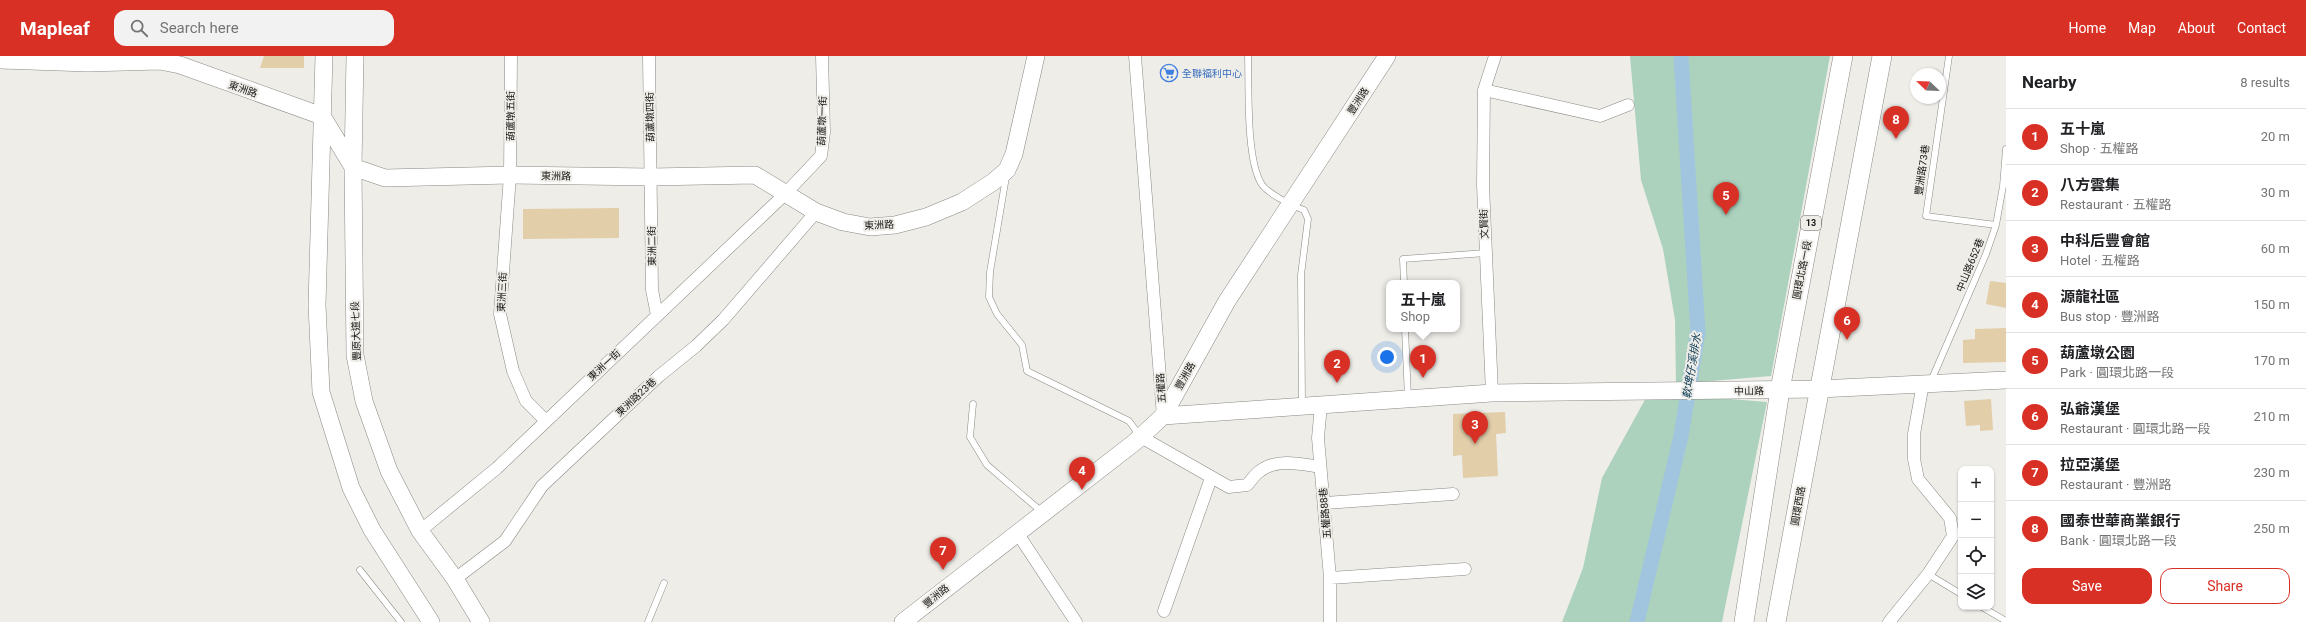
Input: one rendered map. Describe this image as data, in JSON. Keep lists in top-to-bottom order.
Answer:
{
  "streets": {
    "main road": ["13", "圓環北路一段", "圓環西路"],
    "street": [
      "東洲路",
      "豐洲路",
      "葫蘆墩五街",
      "葫蘆墩四街",
      "葫蘆墩一街",
      "文賢街",
      "東洲二街",
      "東洲三街",
      "豐原大道七段",
      "東洲一街",
      "五權路",
      "中山路",
      "東洲路23巷",
      "五權路88巷"
    ],
    "lane": ["豐洲路73巷", "中山路652巷"]
  },
  "crossings": [
    ["東洲路", "葫蘆墩五街"],
    ["東洲路", "葫蘆墩四街"],
    ["東洲路", "葫蘆墩一街"],
    ["東洲路", "東洲二街"],
    ["東洲路", "東洲三街"],
    ["東洲路", "豐原大道七段"],
    ["東洲路", "東洲一街"],
    ["東洲路", "東洲路23巷"],
    ["豐洲路", "五權路"],
    ["葫蘆墩五街", "東洲三街"],
    ["葫蘆墩四街", "東洲二街"],
    ["葫蘆墩一街", "東洲一街"],
    ["豐洲路73巷", "中山路652巷"],
    ["13", "圓環北路一段"],
    ["13", "中山路"],
    ["文賢街", "五權路"],
    ["文賢街", "中山路"],
    ["東洲二街", "東洲一街"],
    ["中山路652巷", "中山路"],
    ["圓環北路一段", "中山路"],
    ["東洲三街", "東洲一街"],
    ["豐原大道七段", "東洲一街"],
    ["豐原大道七段", "東洲路23巷"],
    ["五權路", "中山路"],
    ["五權路", "五權路88巷"],
    ["中山路", "圓環西路"]
  ],
  "water": ["軟埤仔溪排水"],
  "places": {
    "supermarket": ["全聯福利中心"]
  },
  "north": "top left",
  "page": {
    "header": "Mapleaf",
    "search": "Search here",
    "nav": [
      "Home",
      "Map",
      "About",
      "Contact"
    ],
    "heading": ["Nearby", "8 results"],
    "pins": [
      "8",
      "5",
      "6",
      "1",
      "2",
      "3",
      "4",
      "7"
    ],
    "list": [
      {
        "mark": "1",
        "name": "五十嵐",
        "note": "Shop · 五權路",
        "value": "20 m"
      },
      {
        "mark": "2",
        "name": "八方雲集",
        "note": "Restaurant · 五權路",
        "value": "30 m"
      },
      {
        "mark": "3",
        "name": "中科后豐會館",
        "note": "Hotel · 五權路",
        "value": "60 m"
      },
      {
        "mark": "4",
        "name": "源龍社區",
        "note": "Bus stop · 豐洲路",
        "value": "150 m"
      },
      {
        "mark": "5",
        "name": "葫蘆墩公園",
        "note": "Park · 圓環北路一段",
        "value": "170 m"
      },
      {
        "mark": "6",
        "name": "弘爺漢堡",
        "note": "Restaurant · 圓環北路一段",
        "value": "210 m"
      },
      {
        "mark": "7",
        "name": "拉亞漢堡",
        "note": "Restaurant · 豐洲路",
        "value": "230 m"
      },
      {
        "mark": "8",
        "name": "國泰世華商業銀行",
        "note": "Bank · 圓環北路一段",
        "value": "250 m"
      }
    ],
    "popup": ["五十嵐", "Shop"],
    "map_buttons": ["+", "−"],
    "buttons": ["Save", "Share"]
  }
}
